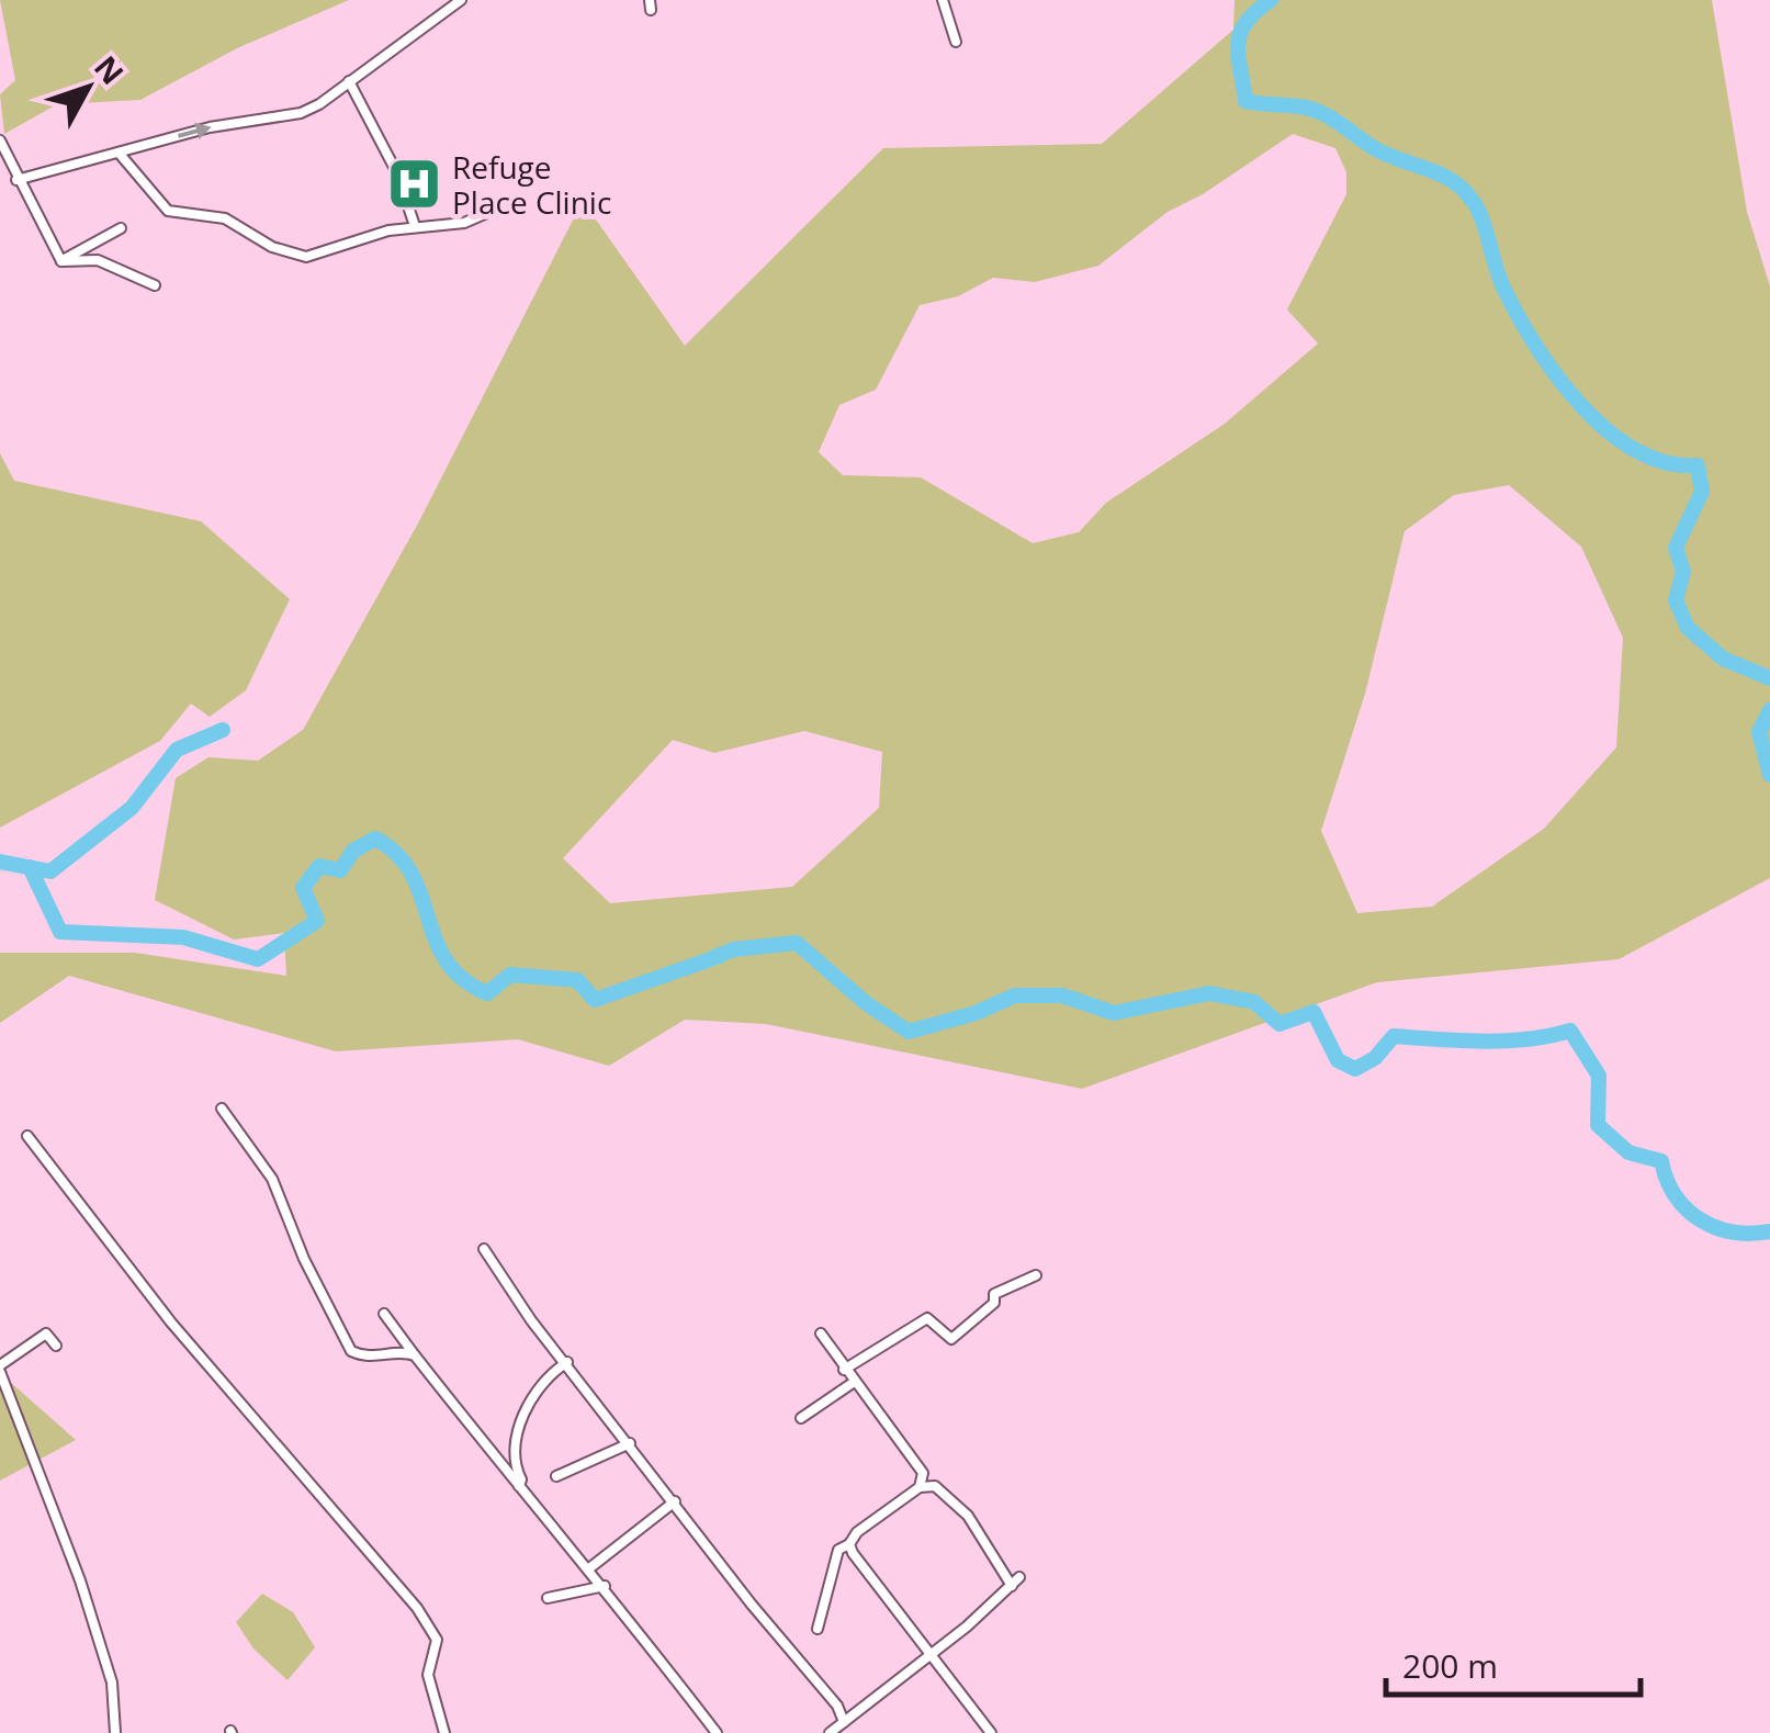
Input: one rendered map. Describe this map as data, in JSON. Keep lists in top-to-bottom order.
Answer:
{
  "places": {
    "hospital": ["Refuge Place Clinic"]
  },
  "scale_bar": "200 m",
  "north": "top right"
}
